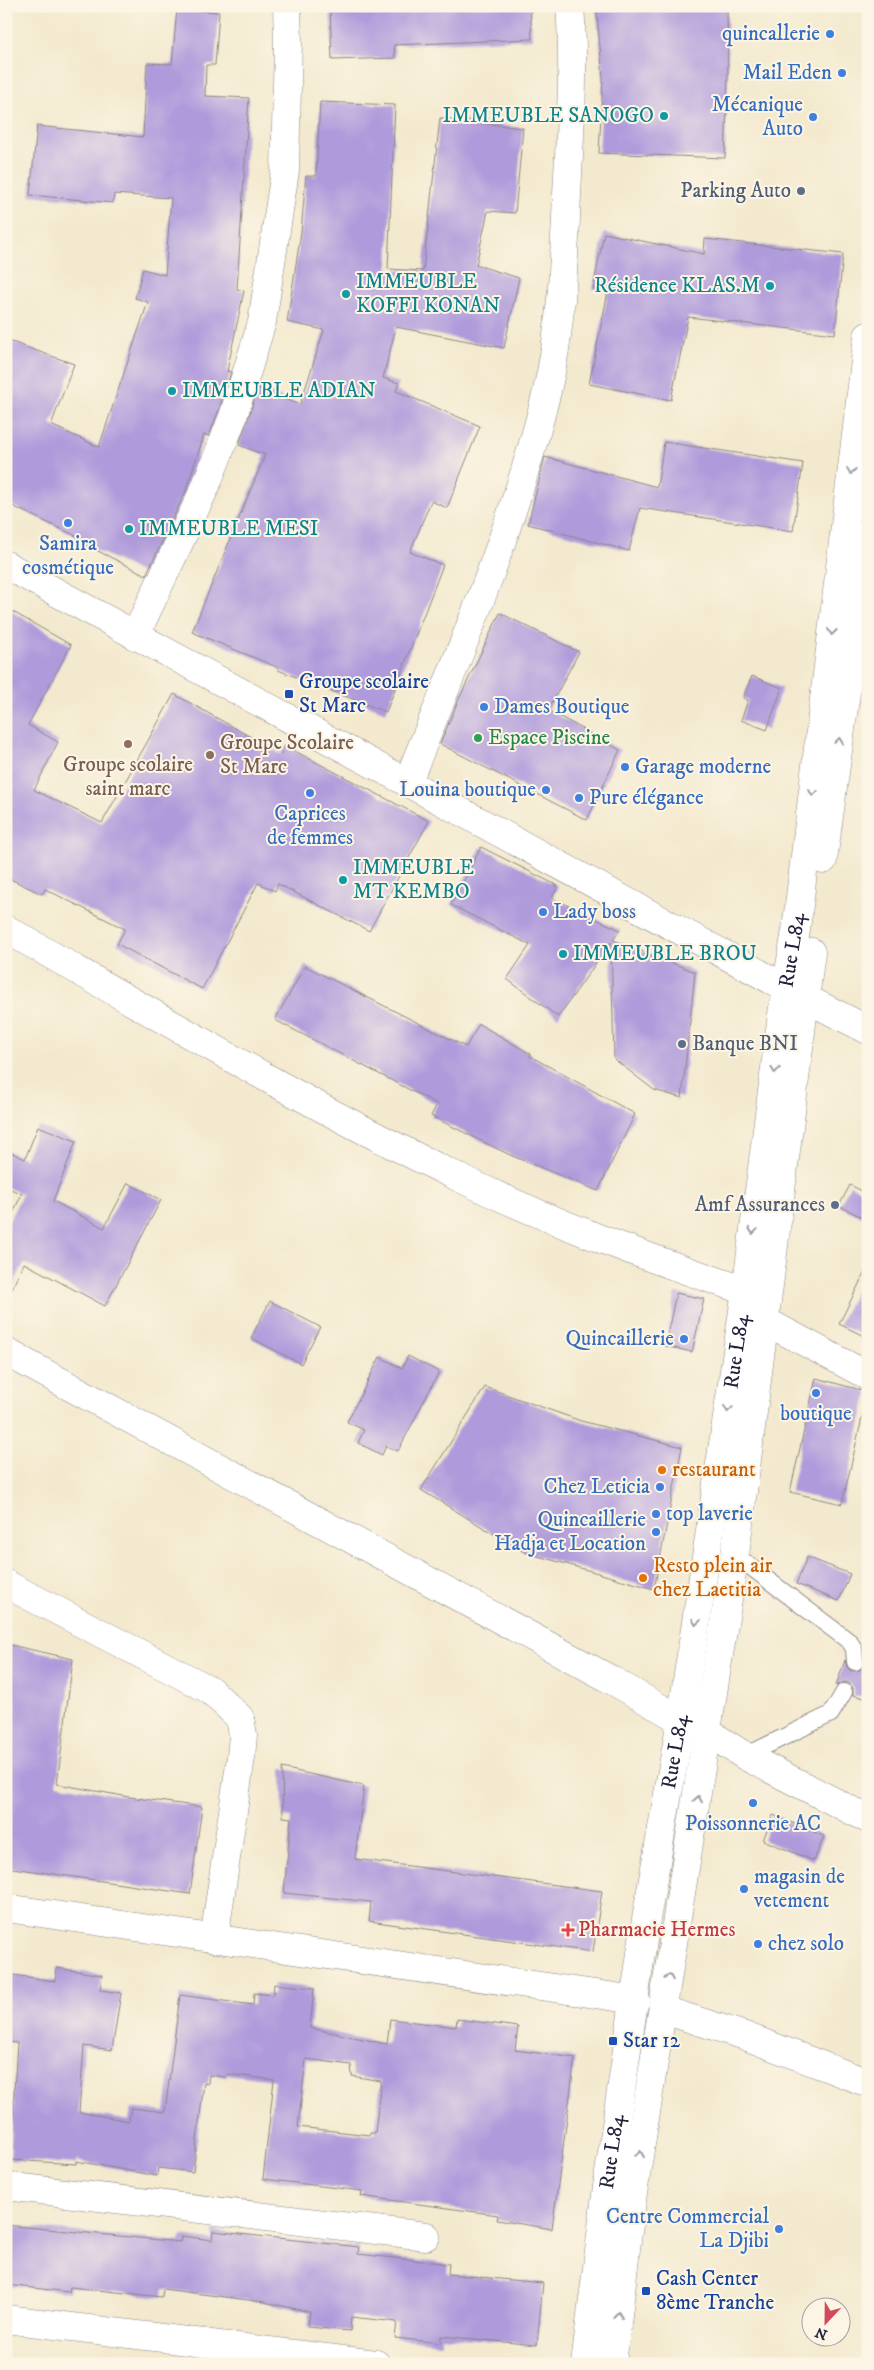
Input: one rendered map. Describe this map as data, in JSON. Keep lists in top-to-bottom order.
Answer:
{
  "streets": {
    "street": ["Rue L84"]
  },
  "places": {
    "other": [
      "quincallerie",
      "Mail Eden",
      "IMMEUBLE SANOGO",
      "Mécanique Auto",
      "Parking Auto",
      "Résidence KLAS.M",
      "IMMEUBLE KOFFI KONAN",
      "IMMEUBLE ADIAN",
      "Samira cosmétique",
      "IMMEUBLE MESI",
      "Dames Boutique",
      "Espace Piscine",
      "Groupe scolaire saint marc",
      "Groupe Scolaire St Marc",
      "Garage moderne",
      "Louina boutique",
      "Caprices de femmes",
      "Pure élégance",
      "IMMEUBLE MT KEMBO",
      "Lady boss",
      "IMMEUBLE BROU",
      "Banque BNI",
      "Amf Assurances",
      "Quincaillerie",
      "boutique",
      "restaurant",
      "Chez Leticia",
      "top laverie",
      "Quincaillerie Hadja et Location",
      "Resto plein air chez Laetitia",
      "Poissonnerie AC",
      "magasin de vetement",
      "chez solo",
      "Centre Commercial La Djibi"
    ],
    "transit": ["Groupe scolaire St Marc", "Star 12", "Cash Center 8ème Tranche"],
    "health": ["Pharmacie Hermes"]
  },
  "north": "bottom"
}
